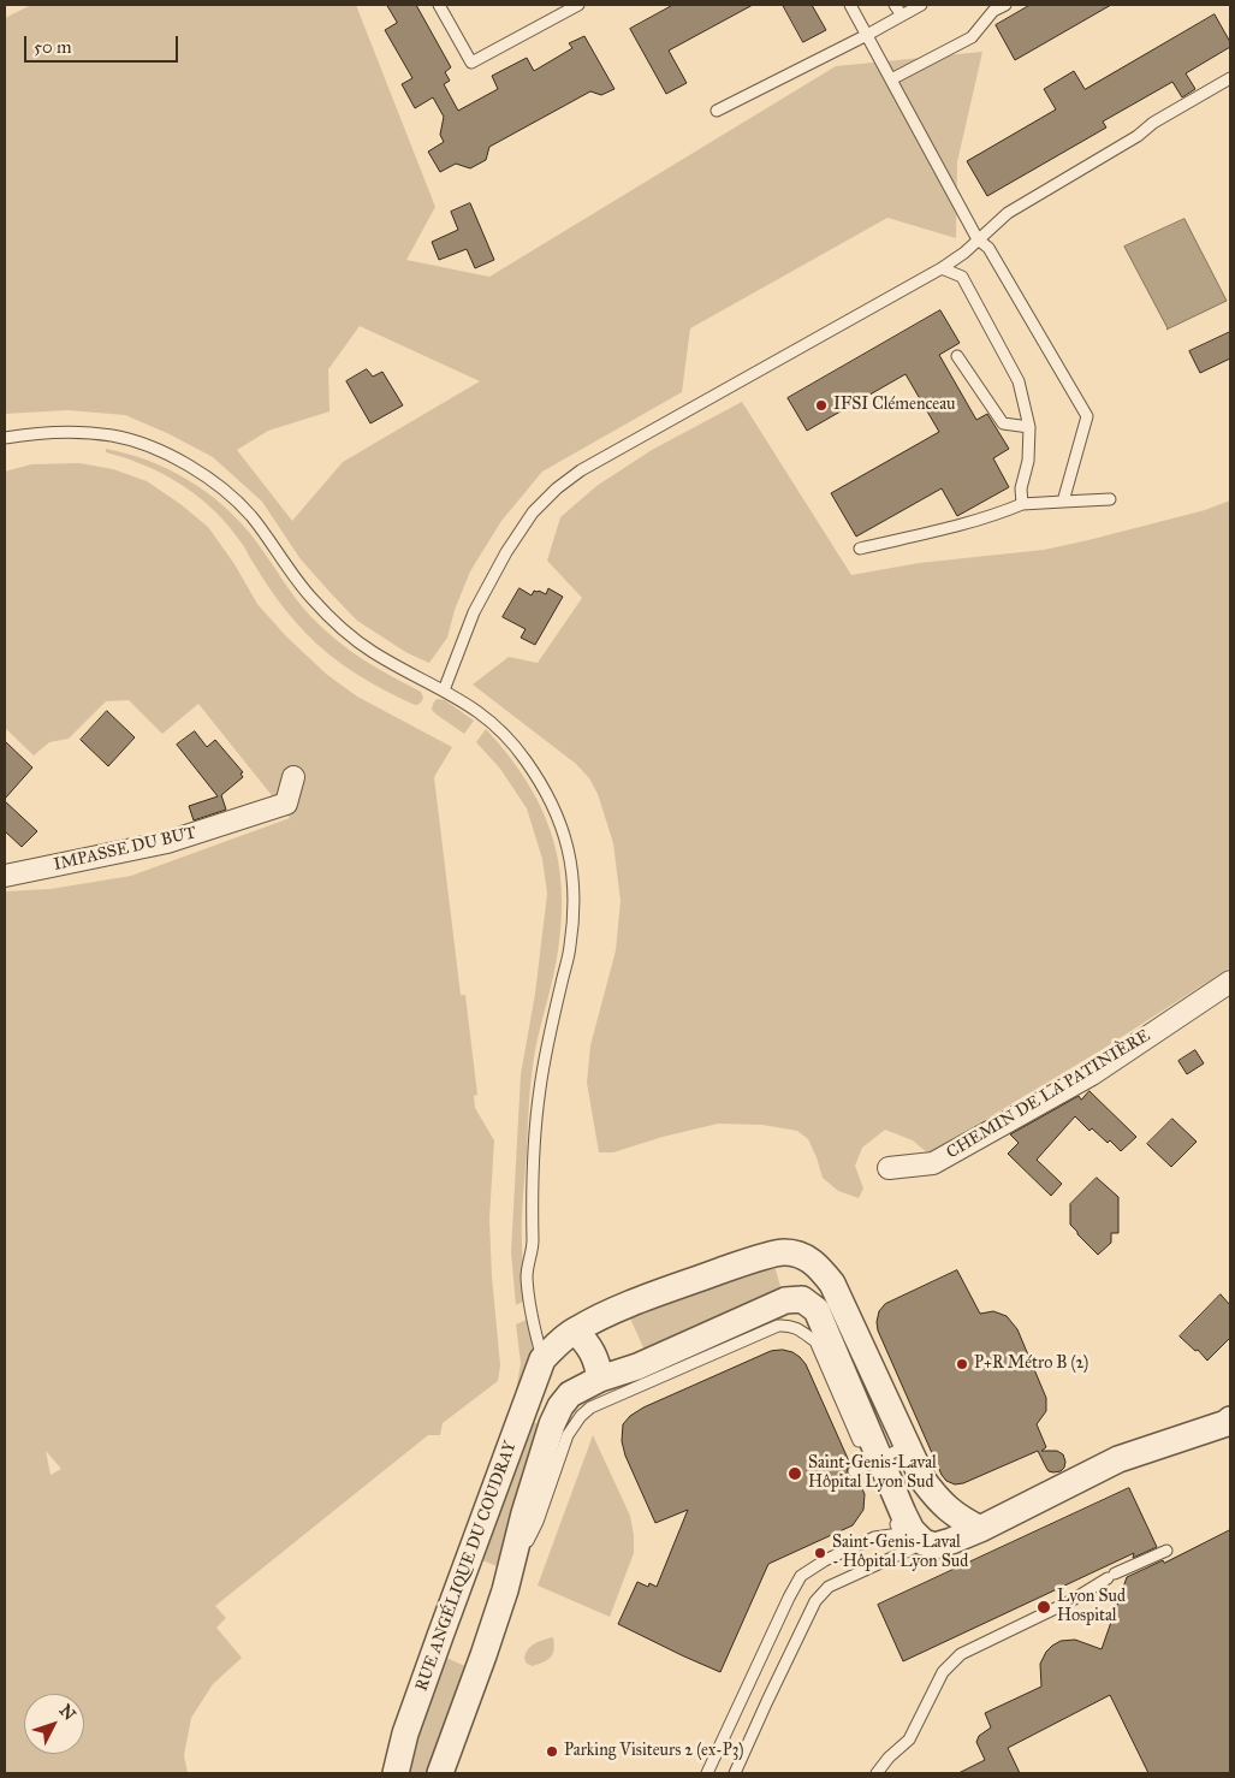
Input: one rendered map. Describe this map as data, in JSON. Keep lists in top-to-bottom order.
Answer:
{
  "streets": {
    "street": ["IMPASSE DU BUT", "CHEMIN DE LA PATINIÈRE", "RUE ANGÉLIQUE DU COUDRAY"]
  },
  "places": [
    "IFSI Clémenceau",
    "P+R Métro B (2)",
    "Saint-Genis-Laval Hôpital Lyon Sud",
    "Saint-Genis-Laval - Hôpital Lyon Sud",
    "Lyon Sud Hospital",
    "Parking Visiteurs 2 (ex-P3)"
  ],
  "scale_bar": "50 m",
  "north": "top right"
}
